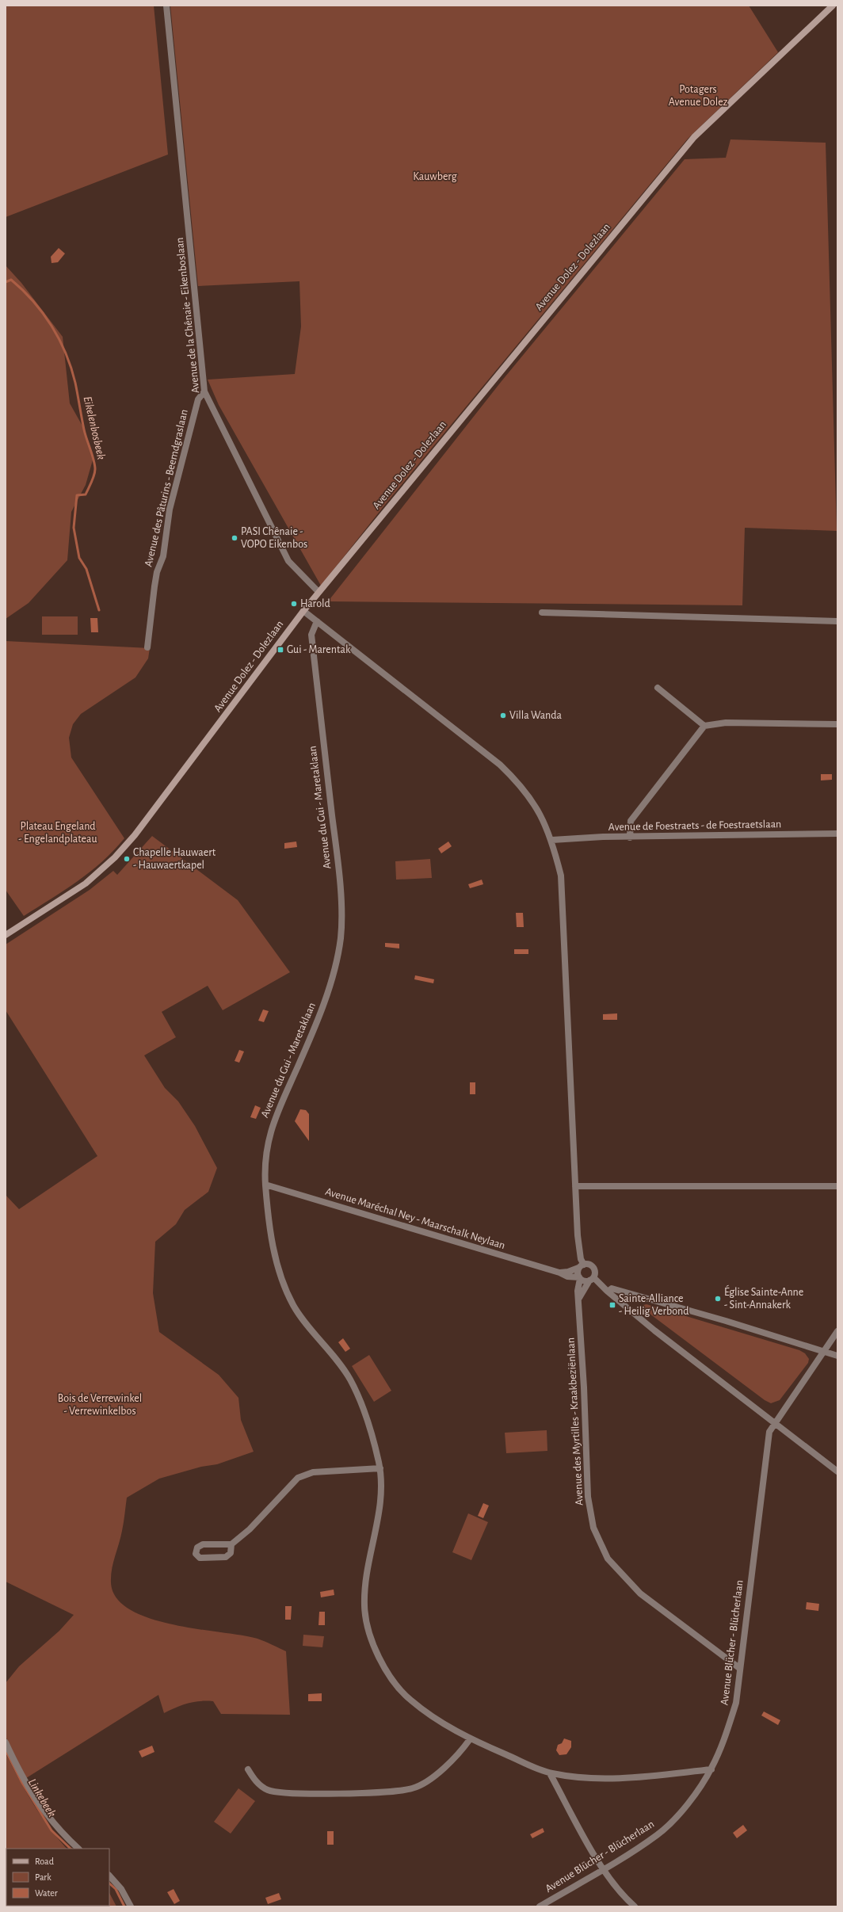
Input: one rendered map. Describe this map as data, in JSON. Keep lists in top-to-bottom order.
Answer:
{
  "streets": {
    "street": [
      "Avenue Dolez - Dolezlaan",
      "Avenue de la Chênaie - Eikenboslaan",
      "Avenue des Pâturins - Beemdgraslaan",
      "Avenue du Gui - Maretaklaan",
      "Avenue de Foestraets - de Foestraetslaan",
      "Avenue Maréchal Ney - Maarschalk Neylaan",
      "Avenue des Myrtilles - Kraakbeziënlaan",
      "Avenue Blücher - Blücherlaan"
    ]
  },
  "crossings": [
    ["Avenue Dolez - Dolezlaan", "Avenue de la Chênaie - Eikenboslaan"],
    ["Avenue de la Chênaie - Eikenboslaan", "Avenue des Pâturins - Beemdgraslaan"],
    ["Avenue du Gui - Maretaklaan", "Avenue Maréchal Ney - Maarschalk Neylaan"],
    ["Avenue du Gui - Maretaklaan", "Avenue Blücher - Blücherlaan"],
    ["Avenue Maréchal Ney - Maarschalk Neylaan", "Avenue des Myrtilles - Kraakbeziënlaan"],
    ["Avenue des Myrtilles - Kraakbeziënlaan", "Avenue Blücher - Blücherlaan"]
  ],
  "water": ["Eikelenbosbeek", "Linkebeek"],
  "parks": [
    "Potagers Avenue Dolez",
    "Kauwberg",
    "Plateau Engeland - Engelandplateau",
    "Bois de Verrewinkel - Verrewinkelbos"
  ],
  "places": {
    "other": [
      "PASI Chênaie - VOPO Eikenbos",
      "Harold",
      "Villa Wanda",
      "Chapelle Hauwaert - Hauwaertkapel",
      "Église Sainte-Anne - Sint-Annakerk"
    ],
    "transit": ["Gui - Marentak", "Sainte-Alliance - Heilig Verbond"]
  },
  "legend": ["Road", "Park", "Water"]
}
